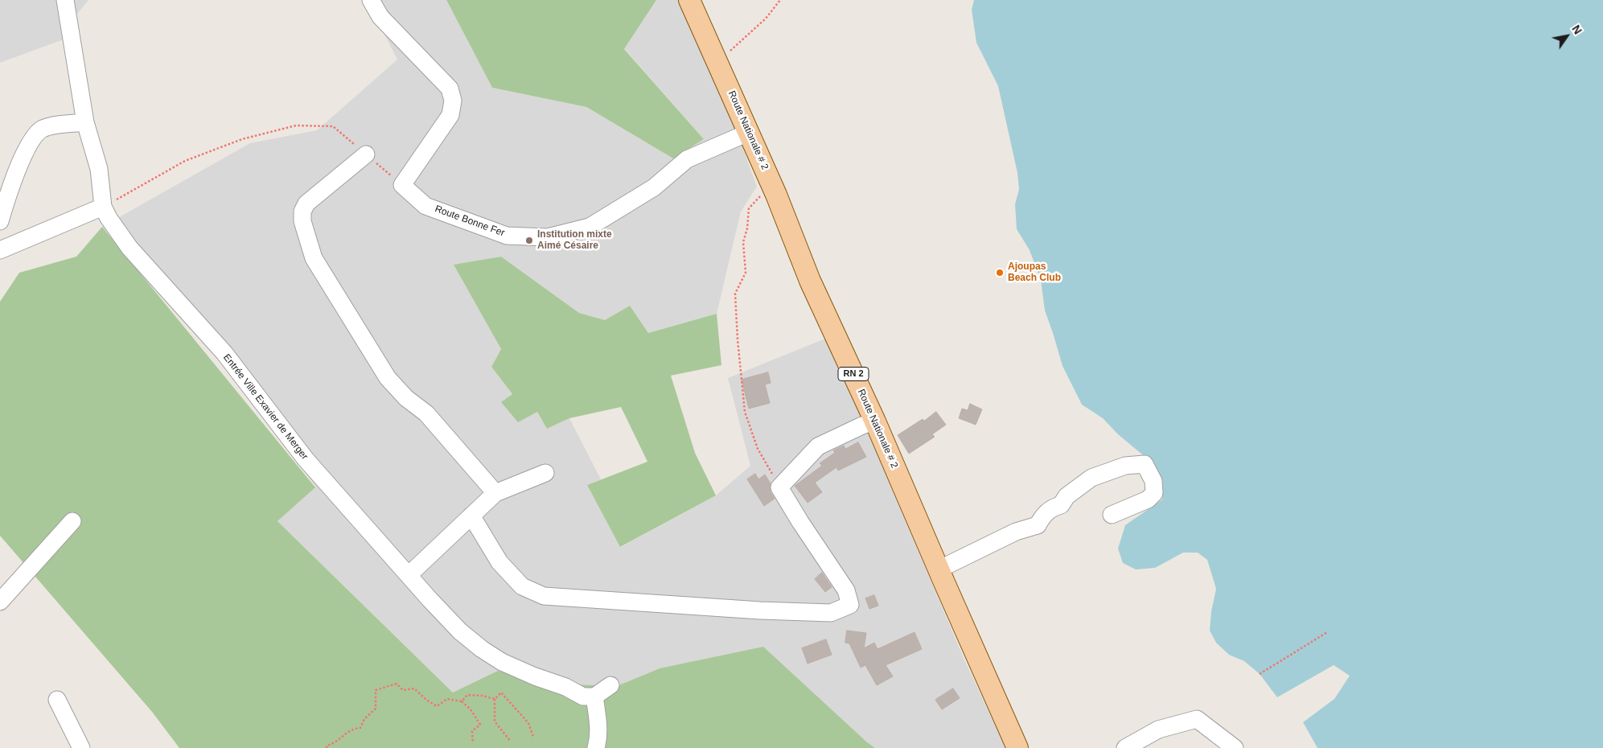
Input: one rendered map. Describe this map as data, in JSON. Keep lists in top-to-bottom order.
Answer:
{
  "streets": {
    "main road": ["Route Nationale # 2", "RN 2"],
    "street": ["Route Bonne Fer", "Entrée Ville Exavier de Merger"]
  },
  "crossings": [
    ["Route Nationale # 2", "Route Bonne Fer"]
  ],
  "places": ["Institution mixte Aimé Césaire", "Ajoupas Beach Club"],
  "north": "top right"
}
